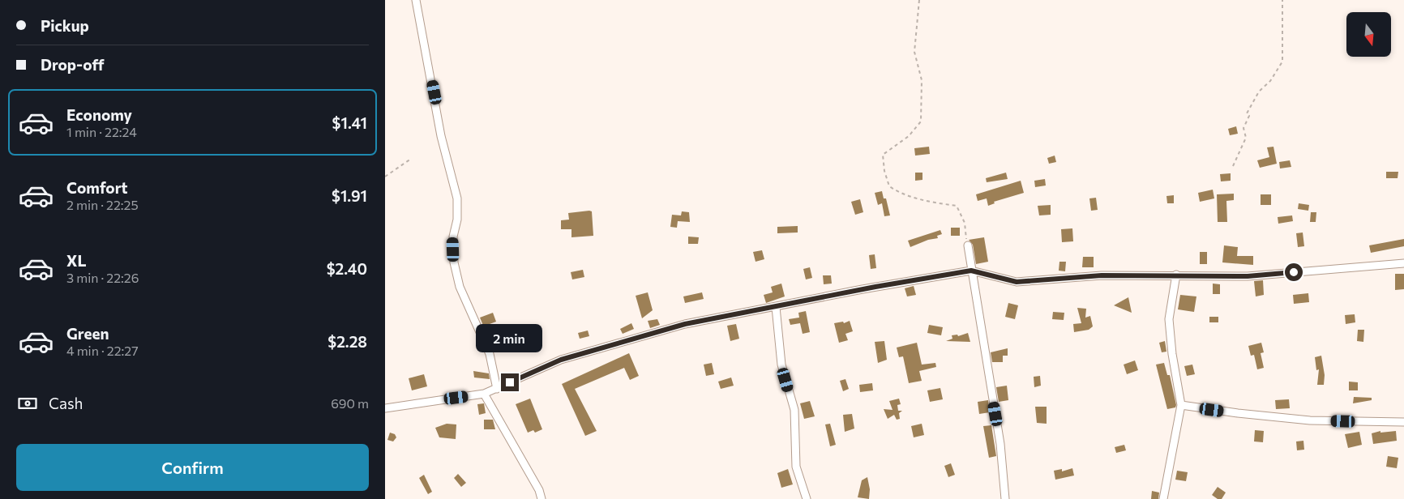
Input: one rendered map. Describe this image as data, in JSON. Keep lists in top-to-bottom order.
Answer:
{
  "north": "bottom",
  "page": {
    "banner": ["Pickup", "Drop-off"],
    "list": [
      {
        "name": "Economy",
        "note": "1 min · 22:24",
        "value": "$1.41"
      },
      {
        "name": "Comfort",
        "note": "2 min · 22:25",
        "value": "$1.91"
      },
      {
        "name": "XL",
        "note": "3 min · 22:26",
        "value": "$2.40"
      },
      {
        "name": "Green",
        "note": "4 min · 22:27",
        "value": "$2.28"
      }
    ],
    "bubble": "2 min",
    "pay": ["Cash", "690 m"],
    "buttons": "Confirm"
  }
}
